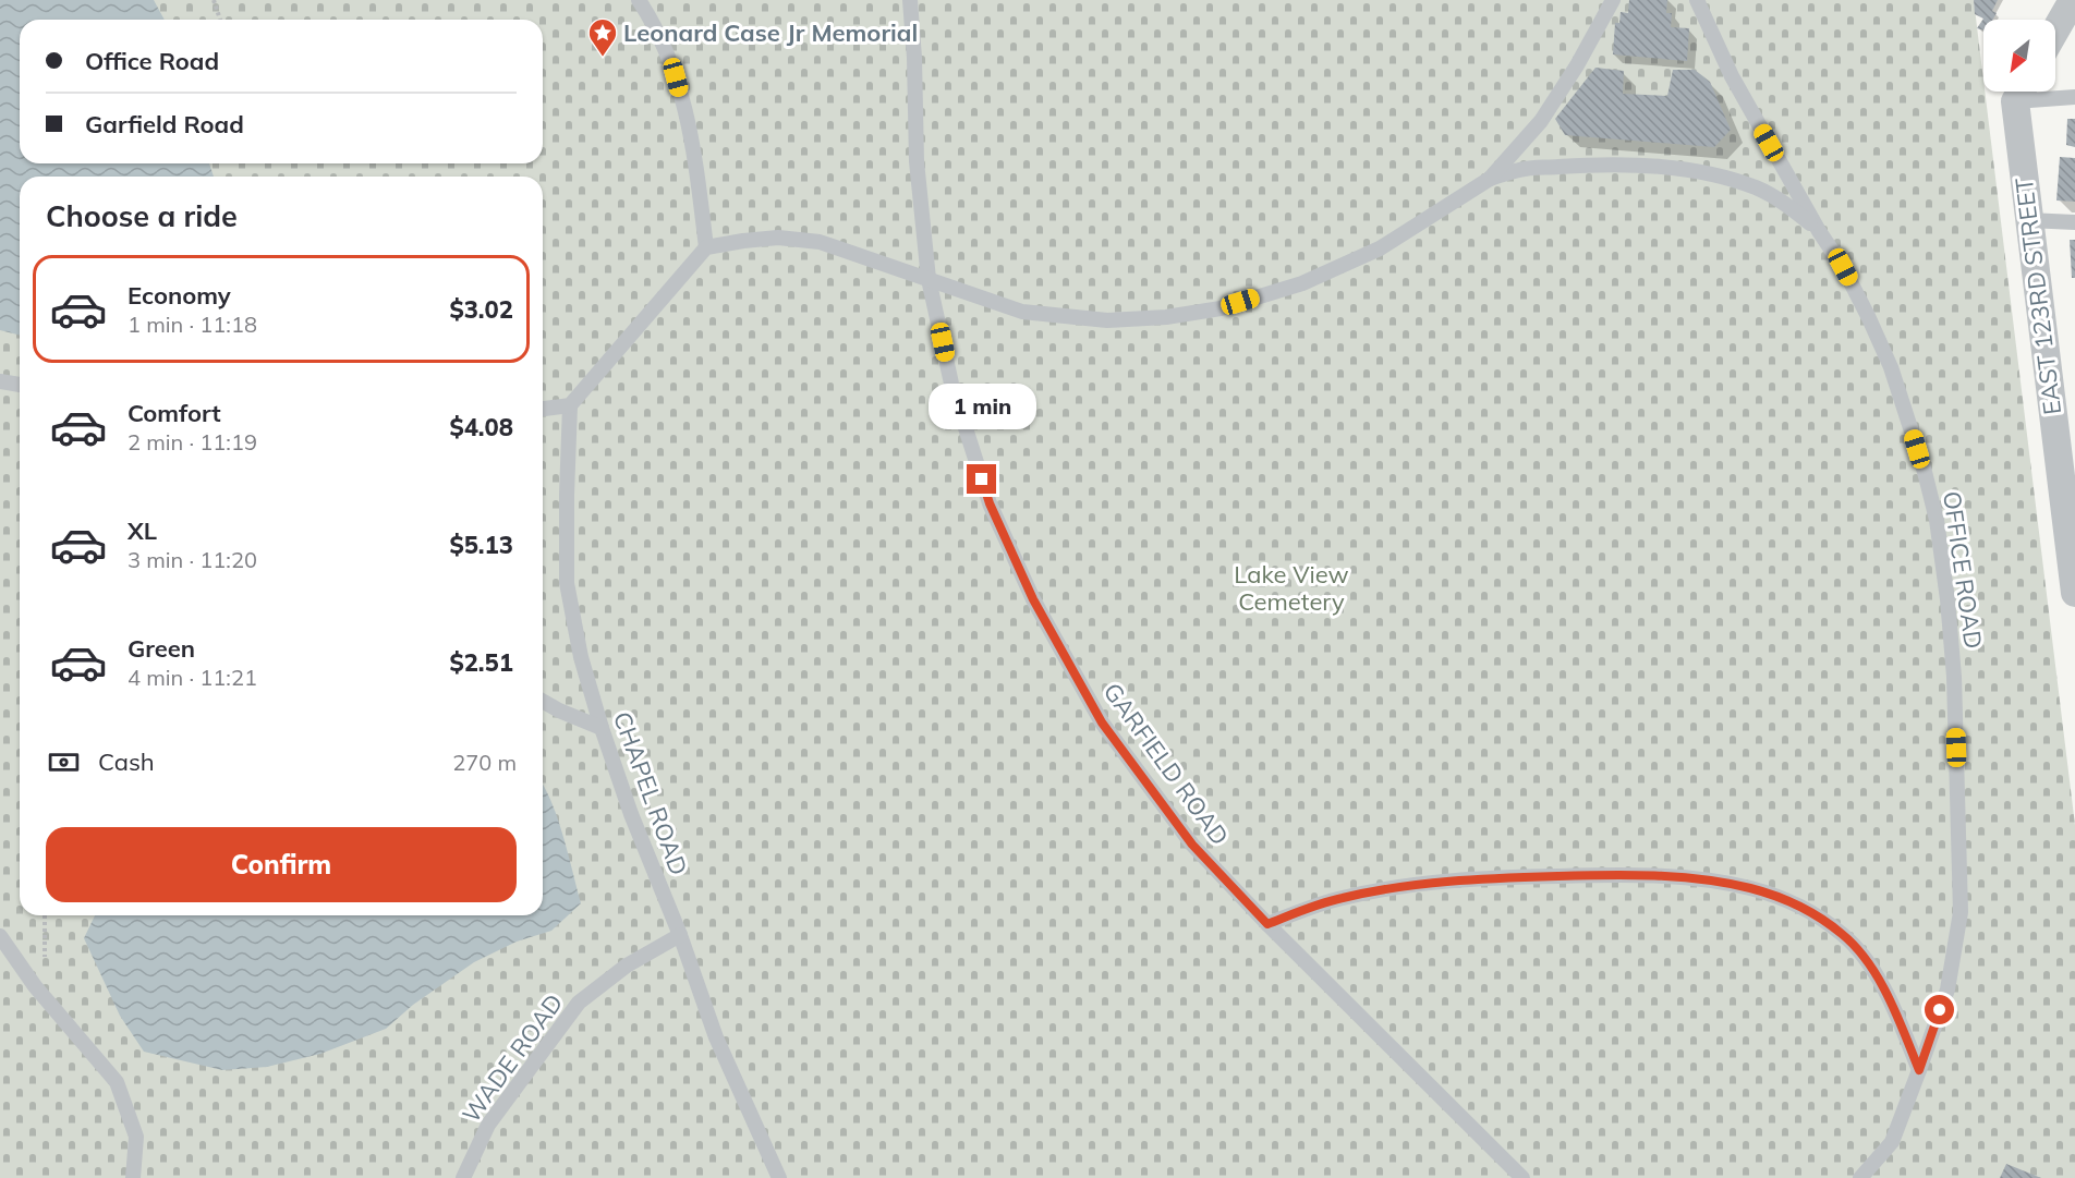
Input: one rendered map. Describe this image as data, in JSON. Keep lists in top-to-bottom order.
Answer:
{
  "streets": {
    "street": ["EAST 123RD STREET"],
    "lane": [
      "OFFICE ROAD",
      "GARFIELD ROAD",
      "CHAPEL ROAD",
      "WADE ROAD"
    ]
  },
  "crossings": [
    ["CHAPEL ROAD", "WADE ROAD"]
  ],
  "parks": ["Lake View Cemetery"],
  "places": {
    "place": ["Leonard Case Jr Memorial"]
  },
  "north": "bottom left",
  "page": {
    "banner": ["Office Road", "Garfield Road"],
    "heading": "Choose a ride",
    "list": [
      {
        "name": "Economy",
        "note": "1 min · 11:18",
        "value": "$3.02"
      },
      {
        "name": "Comfort",
        "note": "2 min · 11:19",
        "value": "$4.08"
      },
      {
        "name": "XL",
        "note": "3 min · 11:20",
        "value": "$5.13"
      },
      {
        "name": "Green",
        "note": "4 min · 11:21",
        "value": "$2.51"
      }
    ],
    "bubble": "1 min",
    "pay": ["Cash", "270 m"],
    "buttons": "Confirm"
  }
}
